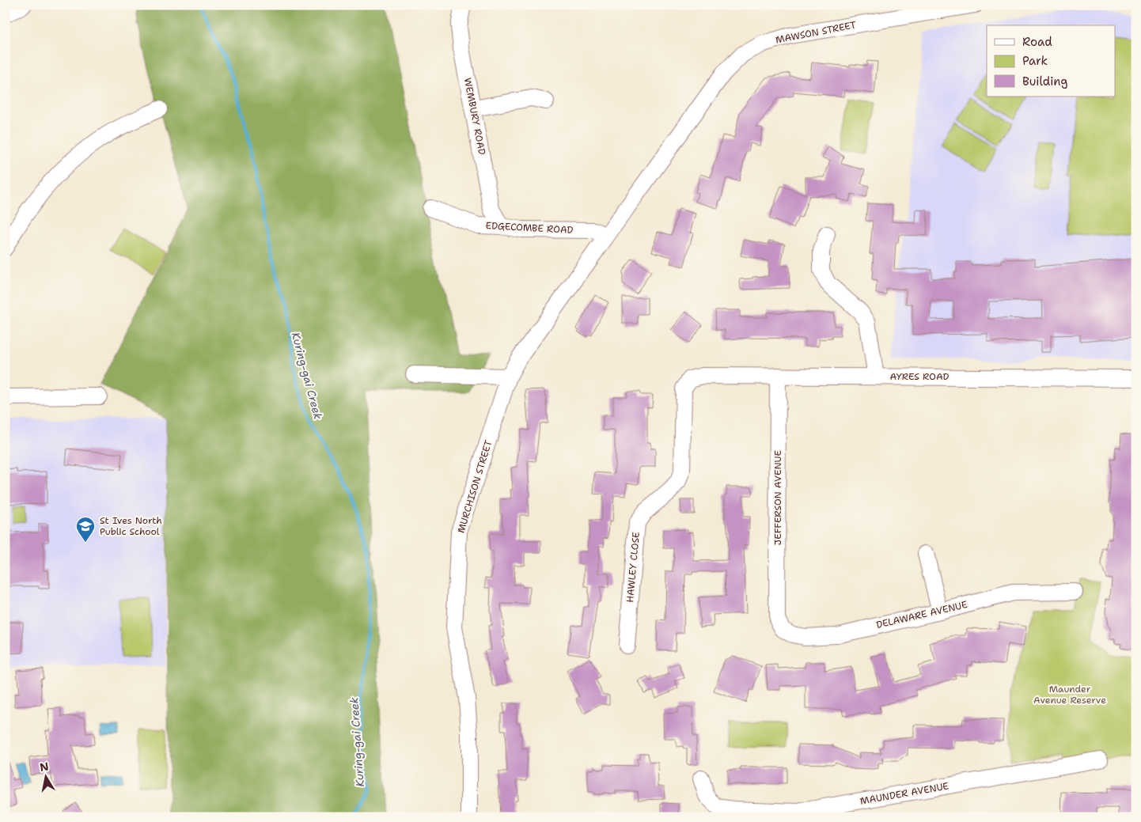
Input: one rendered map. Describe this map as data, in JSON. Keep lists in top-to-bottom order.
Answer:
{
  "streets": {
    "street": [
      "MAWSON STREET",
      "WEMBURY ROAD",
      "EDGECOMBE ROAD",
      "AYRES ROAD",
      "MURCHISON STREET",
      "JEFFERSON AVENUE",
      "HAWLEY CLOSE",
      "DELAWARE AVENUE",
      "MAUNDER AVENUE"
    ]
  },
  "crossings": [
    ["MAWSON STREET", "EDGECOMBE ROAD"],
    ["MAWSON STREET", "MURCHISON STREET"],
    ["WEMBURY ROAD", "EDGECOMBE ROAD"],
    ["EDGECOMBE ROAD", "MURCHISON STREET"],
    ["AYRES ROAD", "JEFFERSON AVENUE"],
    ["AYRES ROAD", "HAWLEY CLOSE"],
    ["JEFFERSON AVENUE", "DELAWARE AVENUE"]
  ],
  "water": ["Kuring-gai Creek"],
  "parks": ["Maunder Avenue Reserve"],
  "places": {
    "school or university": ["St Ives North Public School"]
  },
  "legend": ["Road", "Park", "Building"],
  "north": "top"
}
